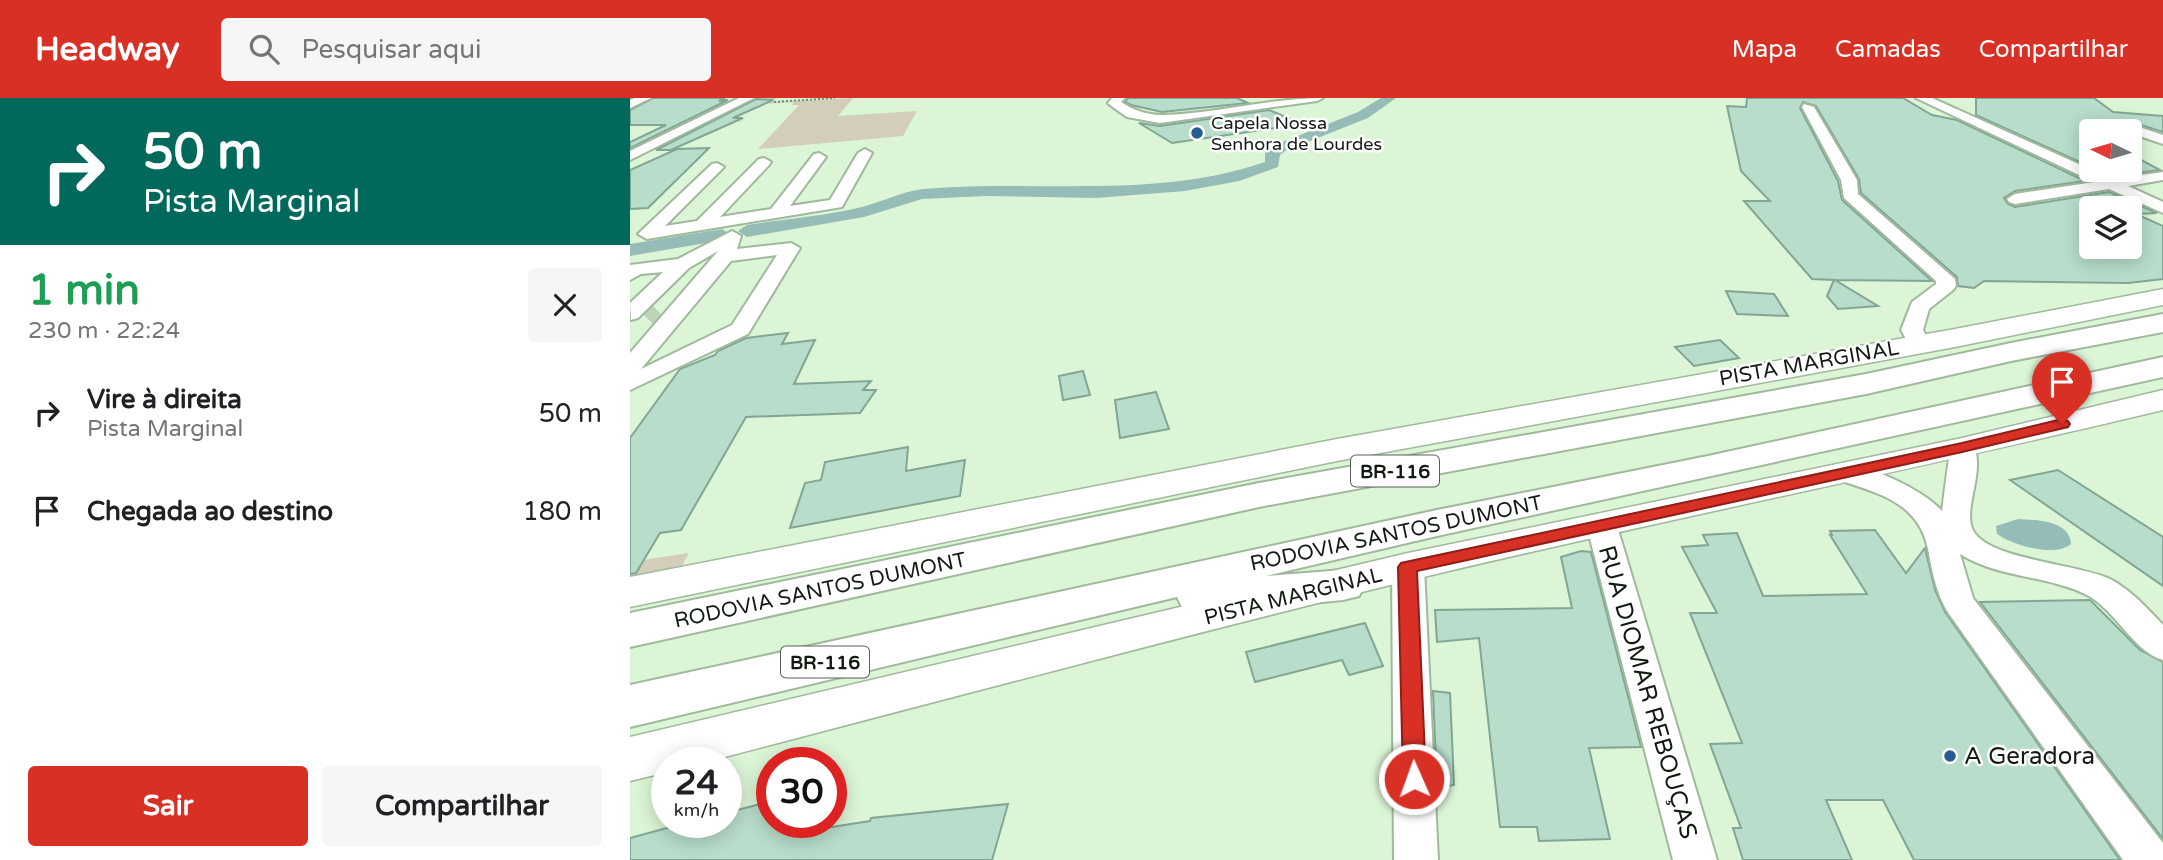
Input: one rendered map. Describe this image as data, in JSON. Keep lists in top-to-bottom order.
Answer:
{
  "streets": {
    "highway": ["BR-116", "RODOVIA SANTOS DUMONT"],
    "main road": ["PISTA MARGINAL"],
    "street": ["RUA DIOMAR REBOUÇAS"]
  },
  "crossings": [
    ["PISTA MARGINAL", "RUA DIOMAR REBOUÇAS"]
  ],
  "places": ["Capela Nossa Senhora de Lourdes", "A Geradora"],
  "north": "left",
  "page": {
    "header": "Headway",
    "search": "Pesquisar aqui",
    "nav": ["Mapa", "Camadas", "Compartilhar"],
    "turn": ["50 m", "Pista Marginal"],
    "heading": ["1 min", "230 m · 22:24"],
    "list": [
      {
        "name": "Vire à direita",
        "note": "Pista Marginal",
        "value": "50 m"
      },
      {
        "name": "Chegada ao destino",
        "value": "180 m"
      }
    ],
    "speed": "24 km/h",
    "limit": "30",
    "buttons": ["Sair", "Compartilhar"]
  }
}
